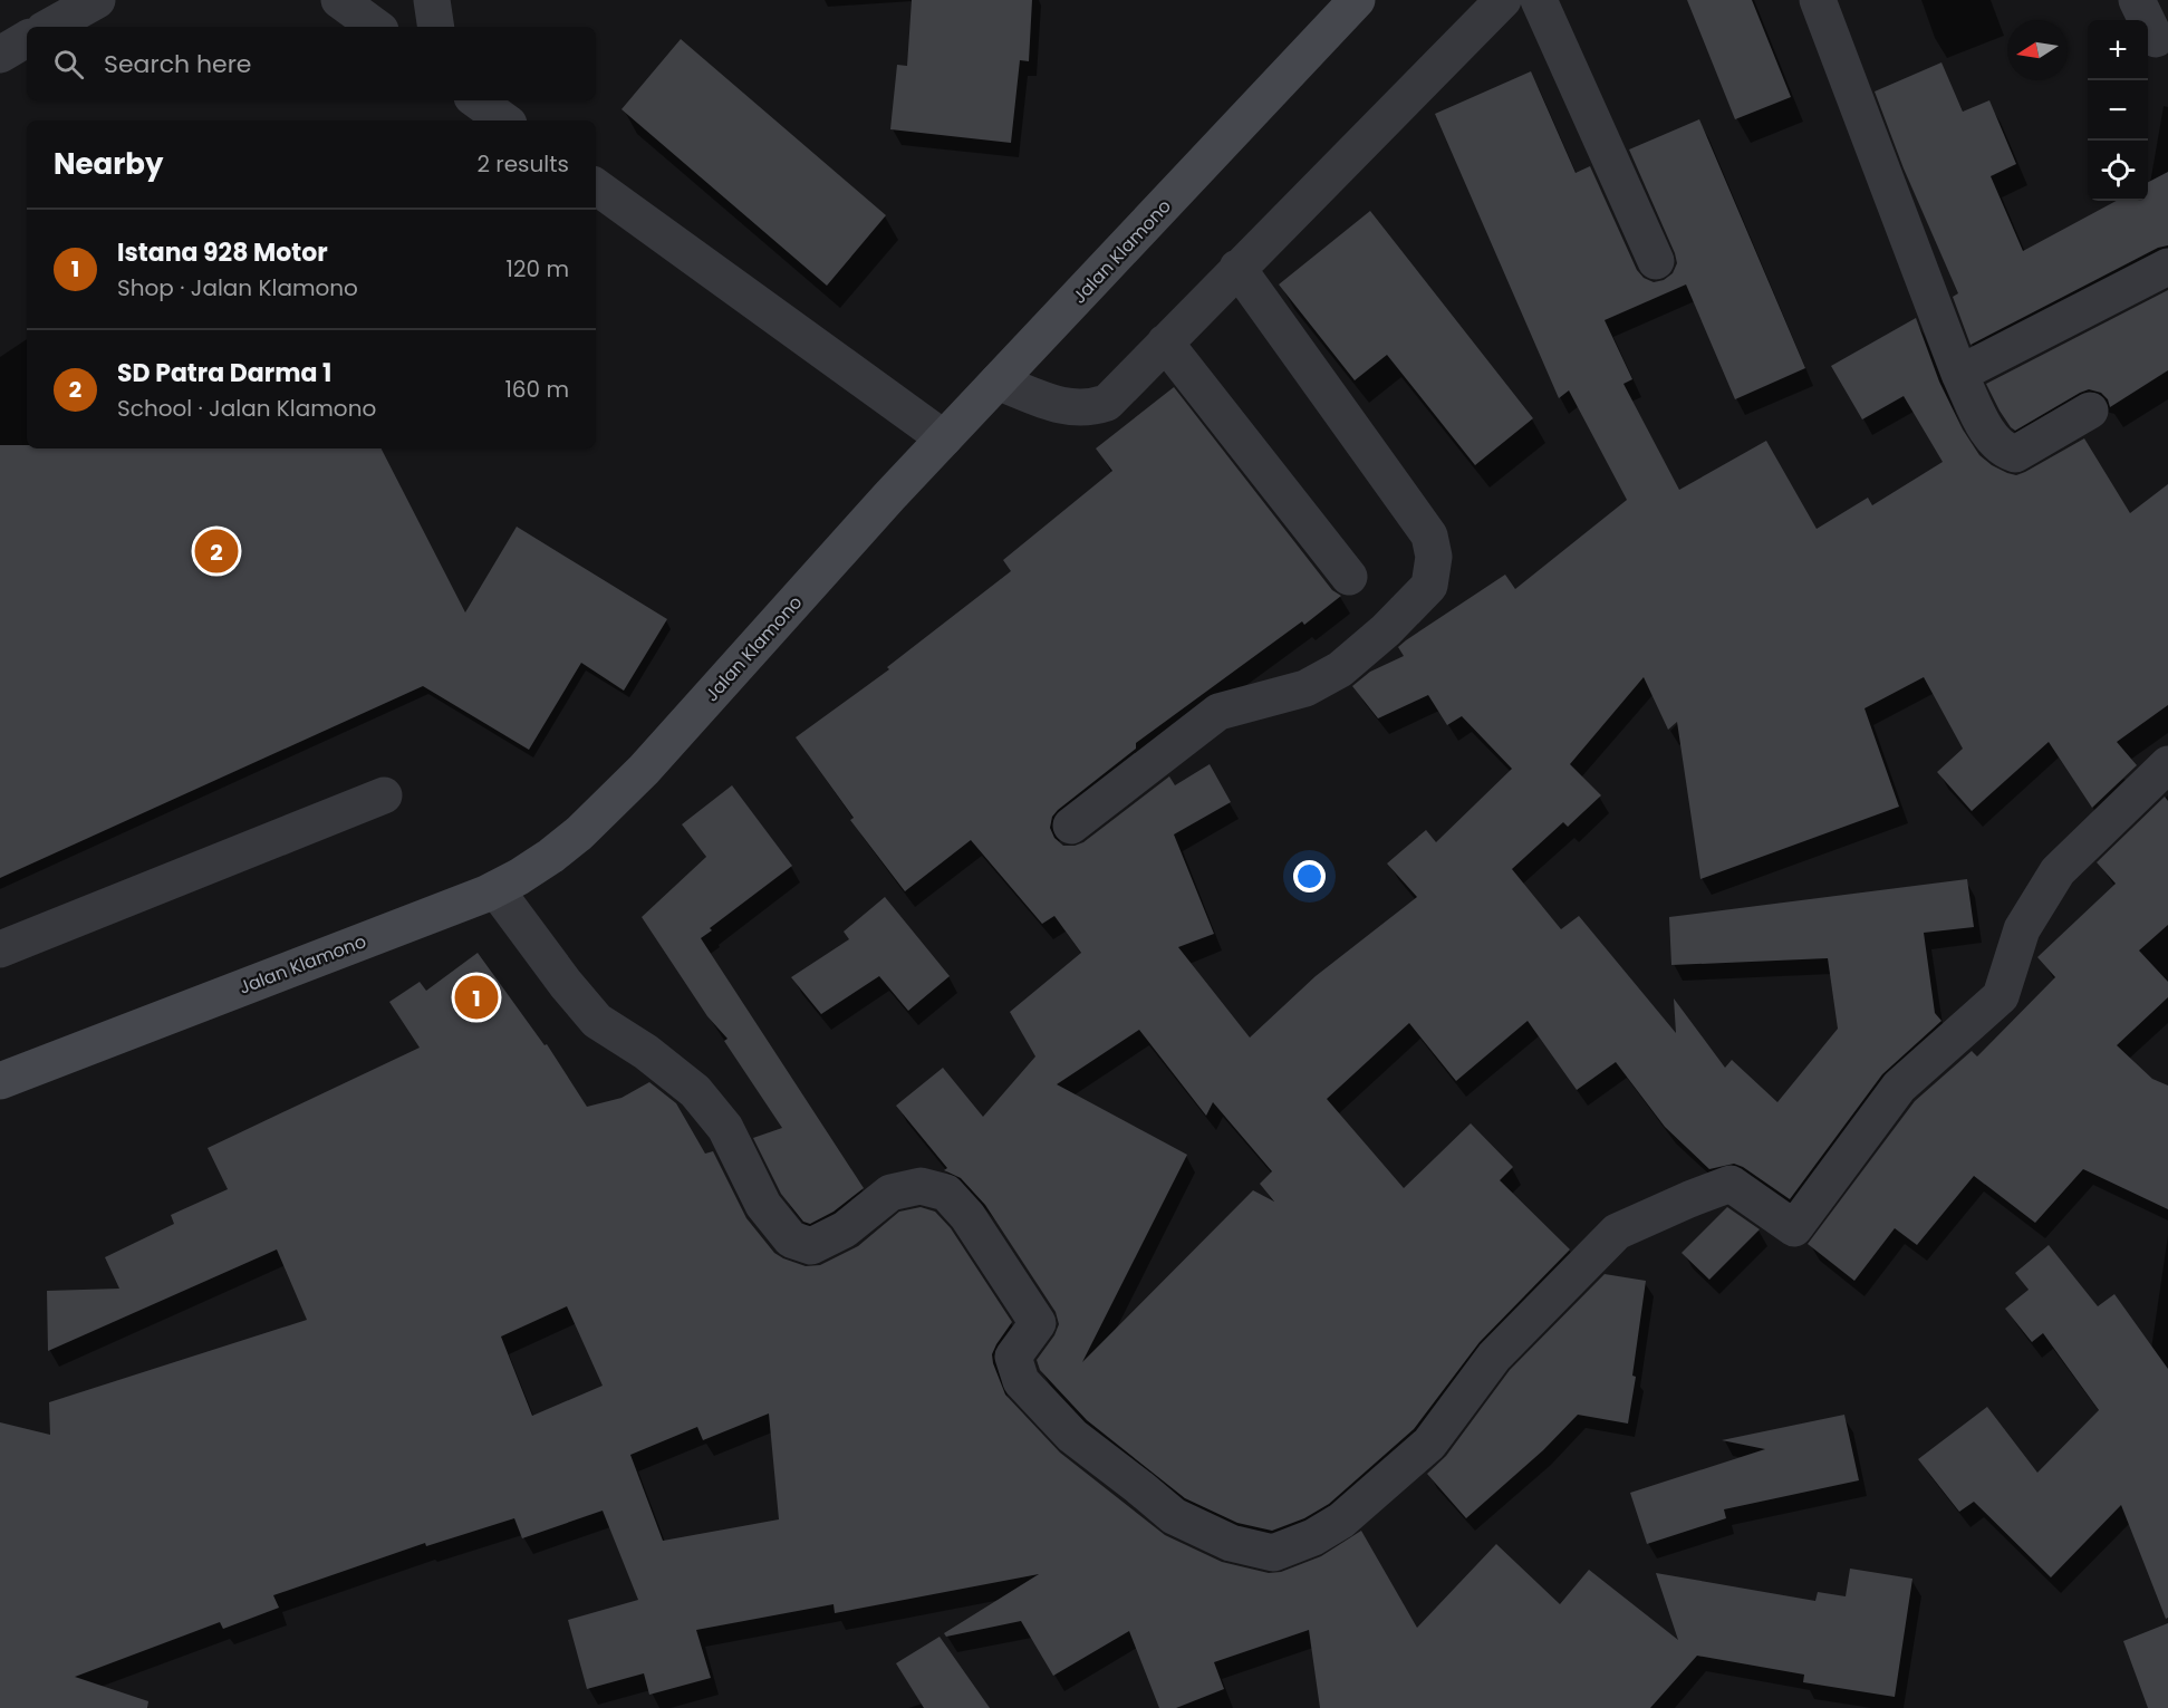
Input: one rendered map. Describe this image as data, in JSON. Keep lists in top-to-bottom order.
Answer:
{
  "streets": {
    "main road": ["Jalan Klamono"]
  },
  "north": "left",
  "page": {
    "map_buttons": ["+", "−"],
    "search": "Search here",
    "heading": ["Nearby", "2 results"],
    "list": [
      {
        "mark": "1",
        "name": "Istana 928 Motor",
        "note": "Shop · Jalan Klamono",
        "value": "120 m"
      },
      {
        "mark": "2",
        "name": "SD Patra Darma 1",
        "note": "School · Jalan Klamono",
        "value": "160 m"
      }
    ],
    "pins": ["2", "1"]
  }
}
